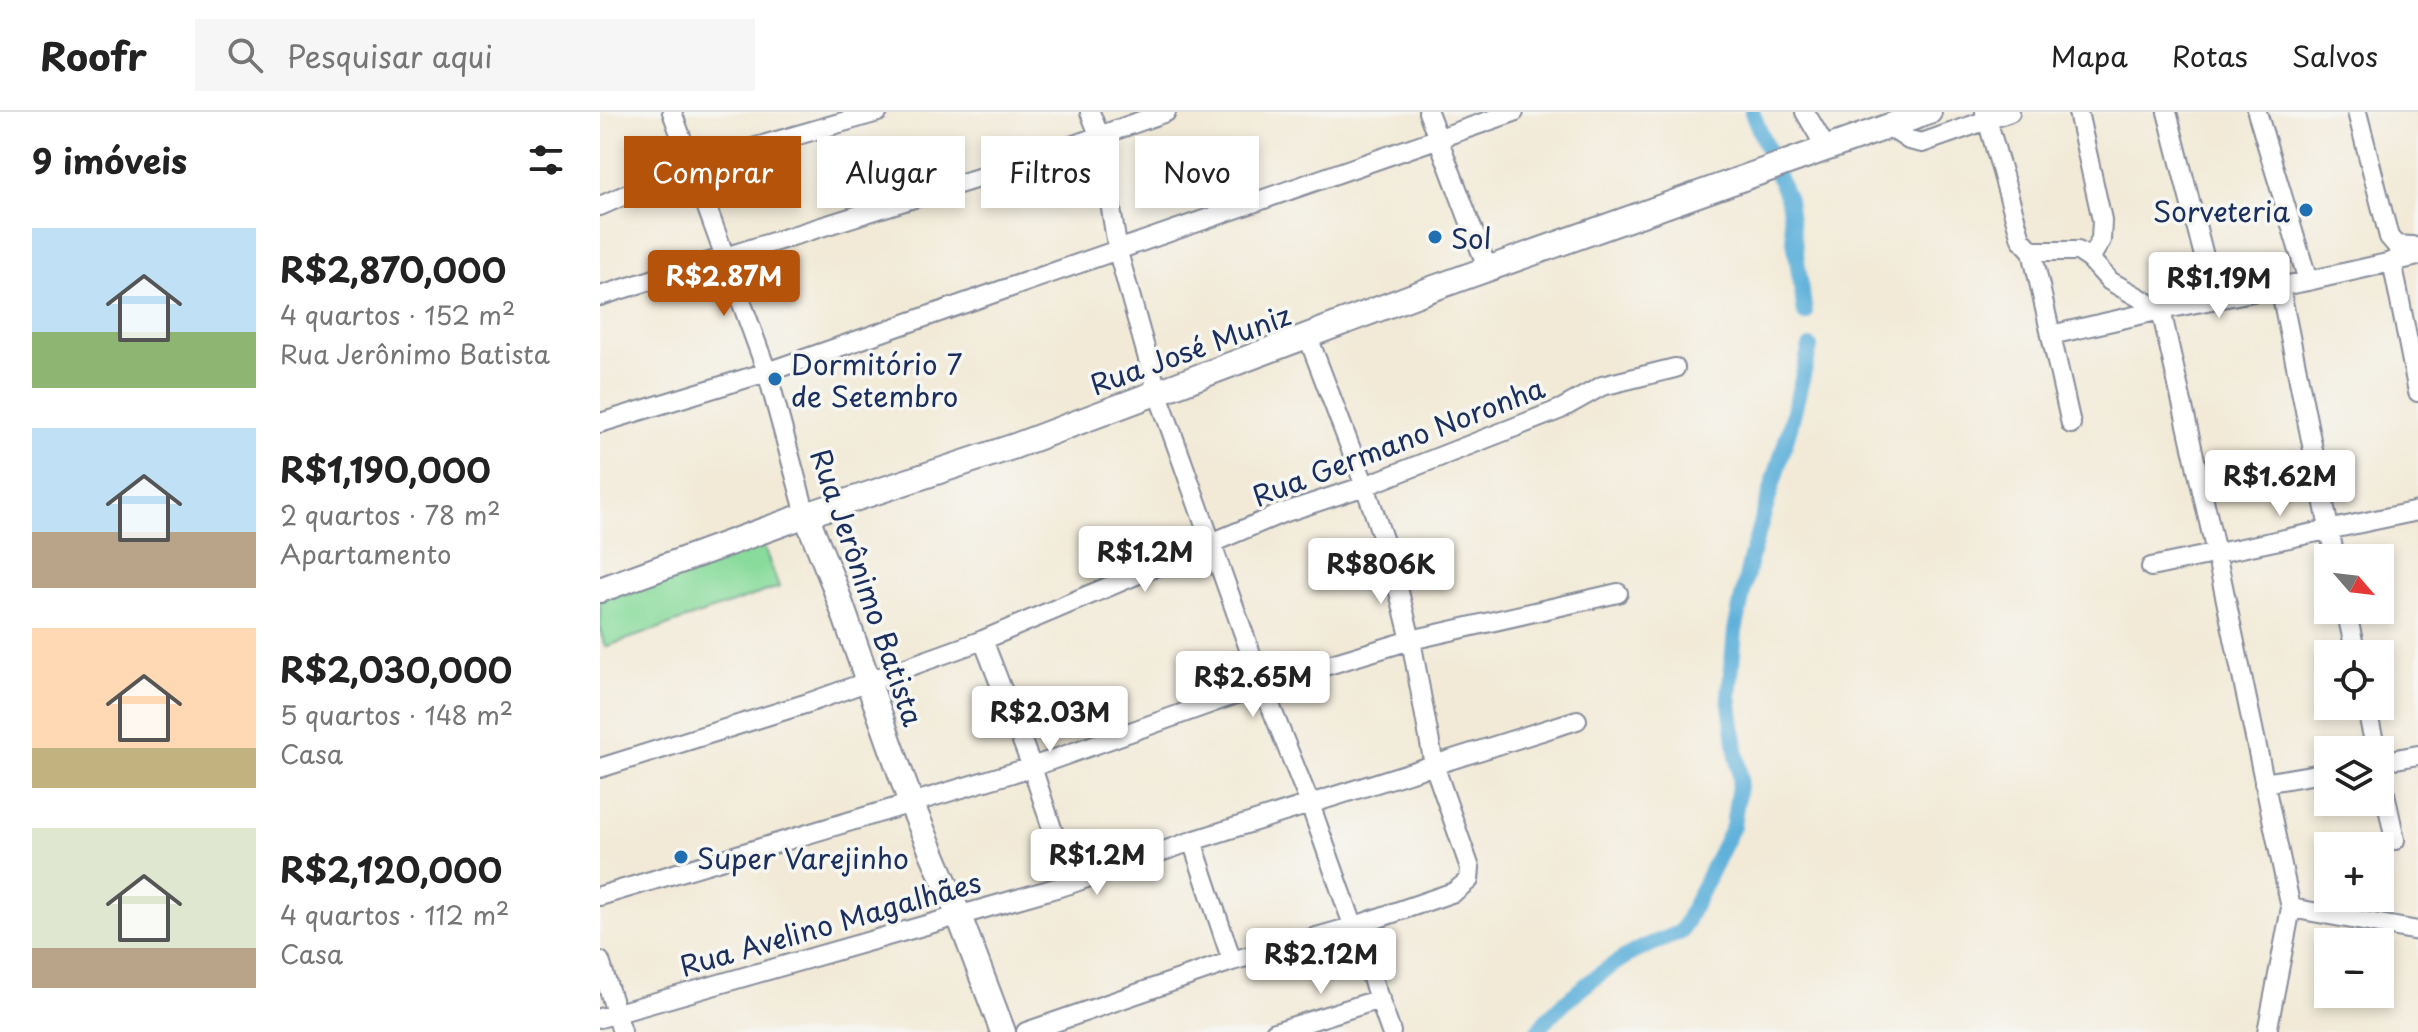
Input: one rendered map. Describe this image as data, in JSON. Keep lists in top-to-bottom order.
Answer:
{
  "streets": {
    "main road": ["Rua José Muniz", "Rua Jerônimo Batista"],
    "street": ["Rua Germano Noronha", "Rua Avelino Magalhães"]
  },
  "crossings": [
    ["Rua José Muniz", "Rua Jerônimo Batista"],
    ["Rua Germano Noronha", "Rua Jerônimo Batista"],
    ["Rua Jerônimo Batista", "Rua Avelino Magalhães"]
  ],
  "places": [
    "Sorveteria",
    "Sol",
    "Dormitório 7 de Setembro",
    "Super Varejinho"
  ],
  "north": "bottom right",
  "page": {
    "header": "Roofr",
    "search": "Pesquisar aqui",
    "nav": ["Mapa", "Rotas", "Salvos"],
    "heading": "9 imóveis",
    "chip": [
      "Comprar",
      "Alugar",
      "Filtros",
      "Novo"
    ],
    "list": [
      {
        "name": "R$2,870,000",
        "note": "4 quartos · 152 m² · Rua Jerônimo Batista"
      },
      {
        "name": "R$1,190,000",
        "note": "2 quartos · 78 m² · Apartamento"
      },
      {
        "name": "R$2,030,000",
        "note": "5 quartos · 148 m² · Casa"
      },
      {
        "name": "R$2,120,000",
        "note": "4 quartos · 112 m² · Casa"
      }
    ],
    "price": [
      "R$2.87M",
      "R$1.19M",
      "R$1.62M",
      "R$1.2M",
      "R$806K",
      "R$2.65M",
      "R$2.03M",
      "R$1.2M",
      "R$2.12M"
    ],
    "map_buttons": ["+", "−"]
  }
}
